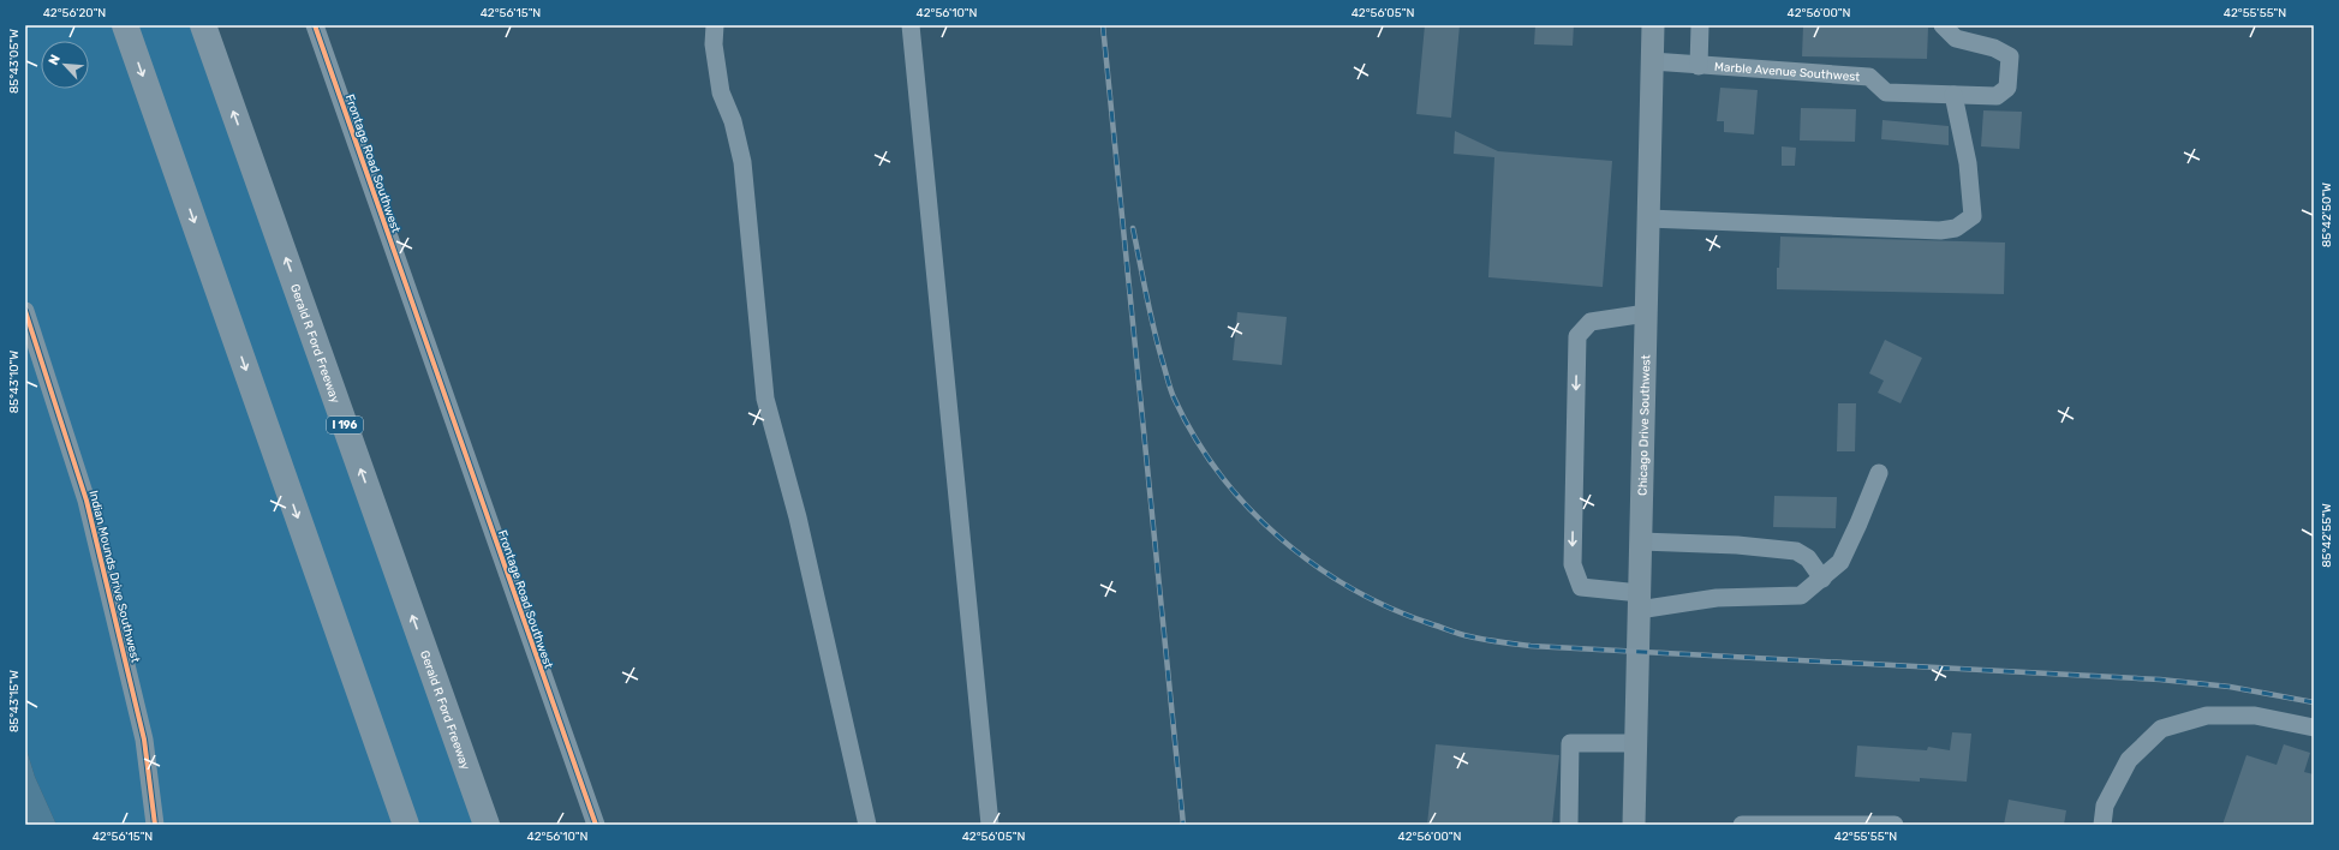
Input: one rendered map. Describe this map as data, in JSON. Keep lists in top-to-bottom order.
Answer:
{
  "streets": {
    "highway": ["Gerald R Ford Freeway", "I 196"],
    "main road": ["Chicago Drive Southwest"],
    "street": ["Marble Avenue Southwest", "Frontage Road Southwest", "Indian Mounds Drive Southwest"]
  },
  "crossings": [
    ["Marble Avenue Southwest", "Chicago Drive Southwest"]
  ],
  "north": "top left",
  "coordinates": [
    "42°56'20\"N",
    "42°56'15\"N",
    "42°56'10\"N",
    "42°56'05\"N",
    "42°56'00\"N",
    "42°55'55\"N",
    "85°43'05\"W",
    "85°42'50\"W",
    "85°43'10\"W",
    "85°42'55\"W",
    "85°43'15\"W"
  ]
}
